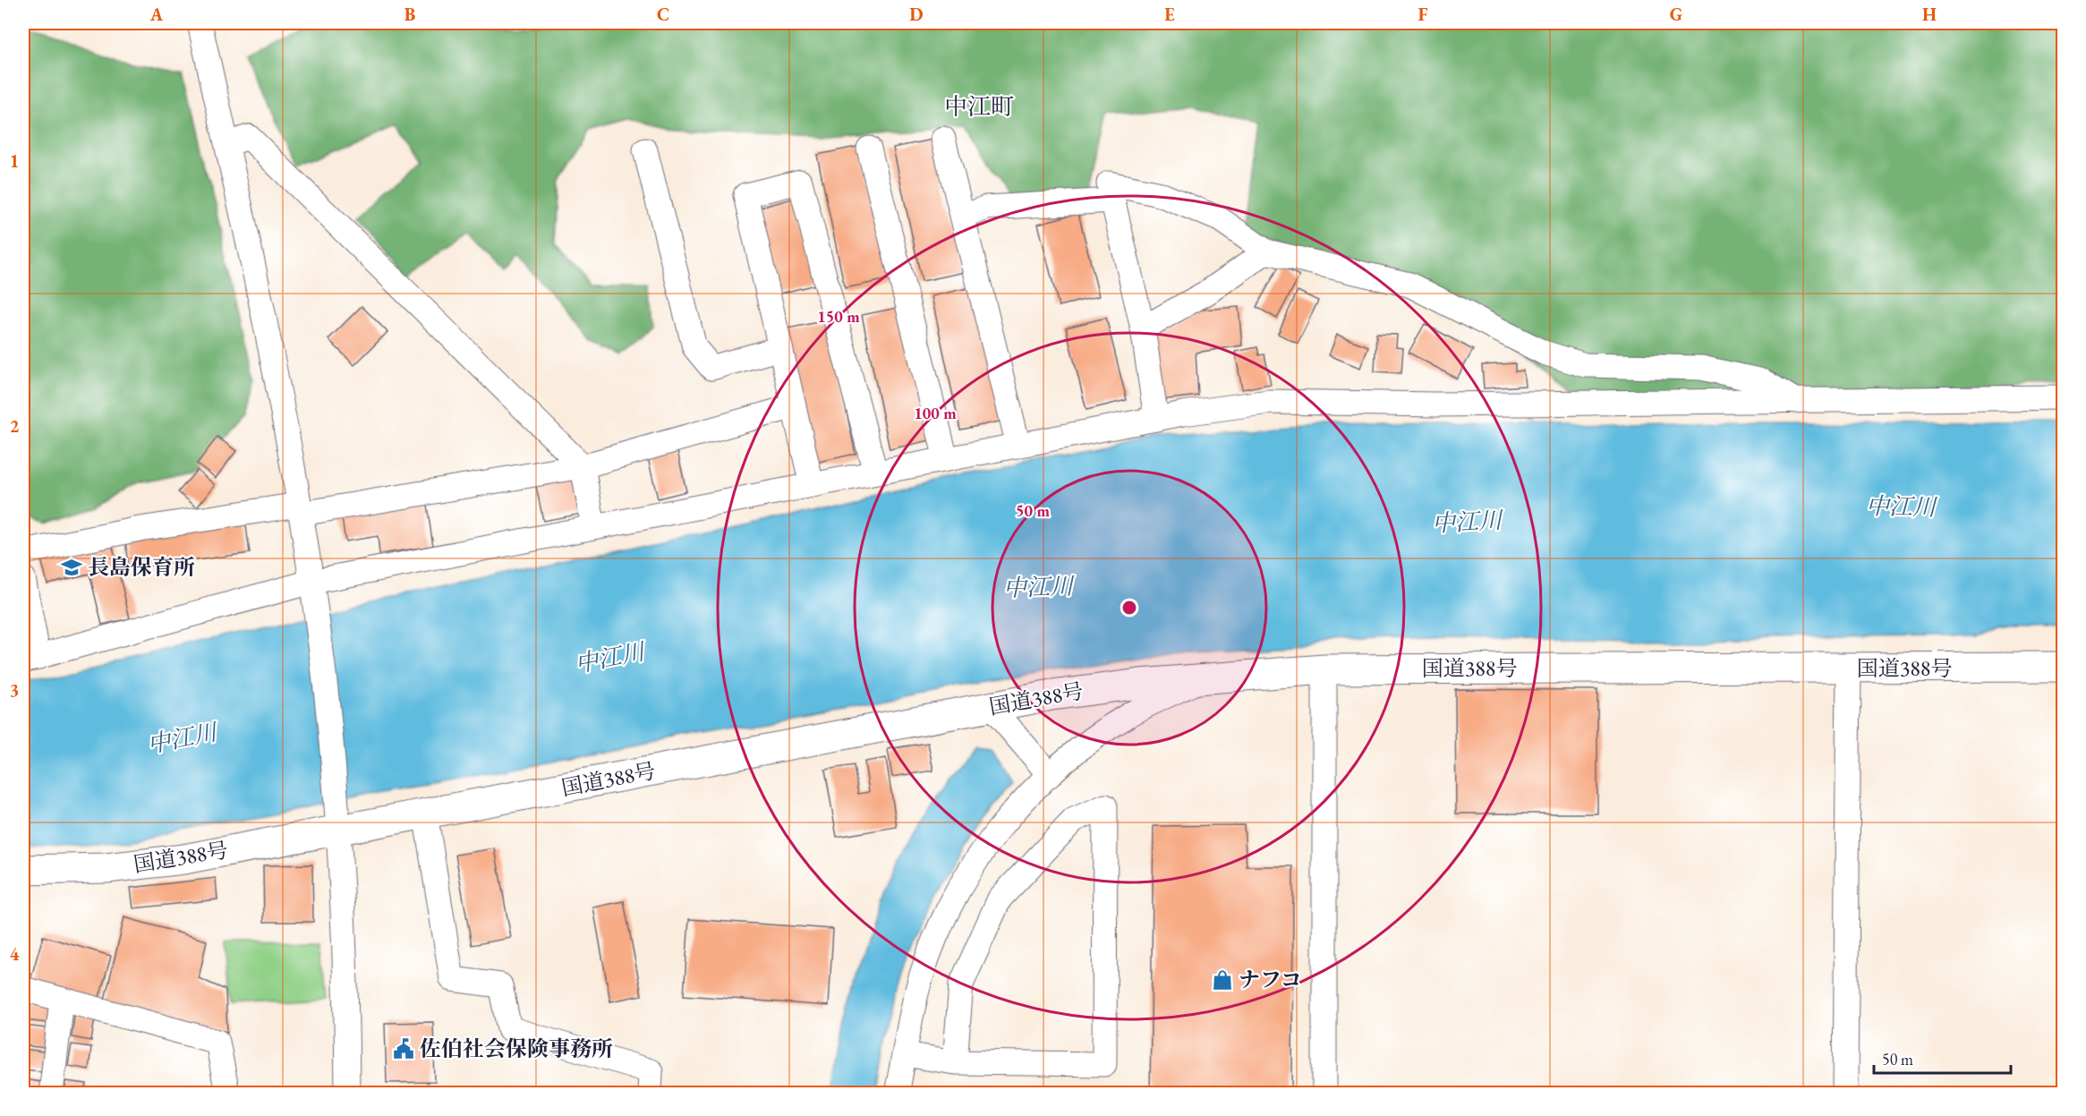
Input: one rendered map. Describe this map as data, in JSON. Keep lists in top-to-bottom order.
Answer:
{
  "streets": {
    "highway": ["国道388号"]
  },
  "districts": ["中江町"],
  "water": ["中江川"],
  "places": {
    "school or university": ["長島保育所"],
    "shop": ["ナフコ"],
    "public building": ["佐伯社会保険事務所"]
  },
  "scale_bar": "50 m",
  "grid": {
    "columns": [
      "A",
      "B",
      "C",
      "D",
      "E",
      "F",
      "G",
      "H"
    ],
    "rows": [
      "1",
      "2",
      "3",
      "4"
    ]
  },
  "rings": ["150 m", "100 m", "50 m"]
}
